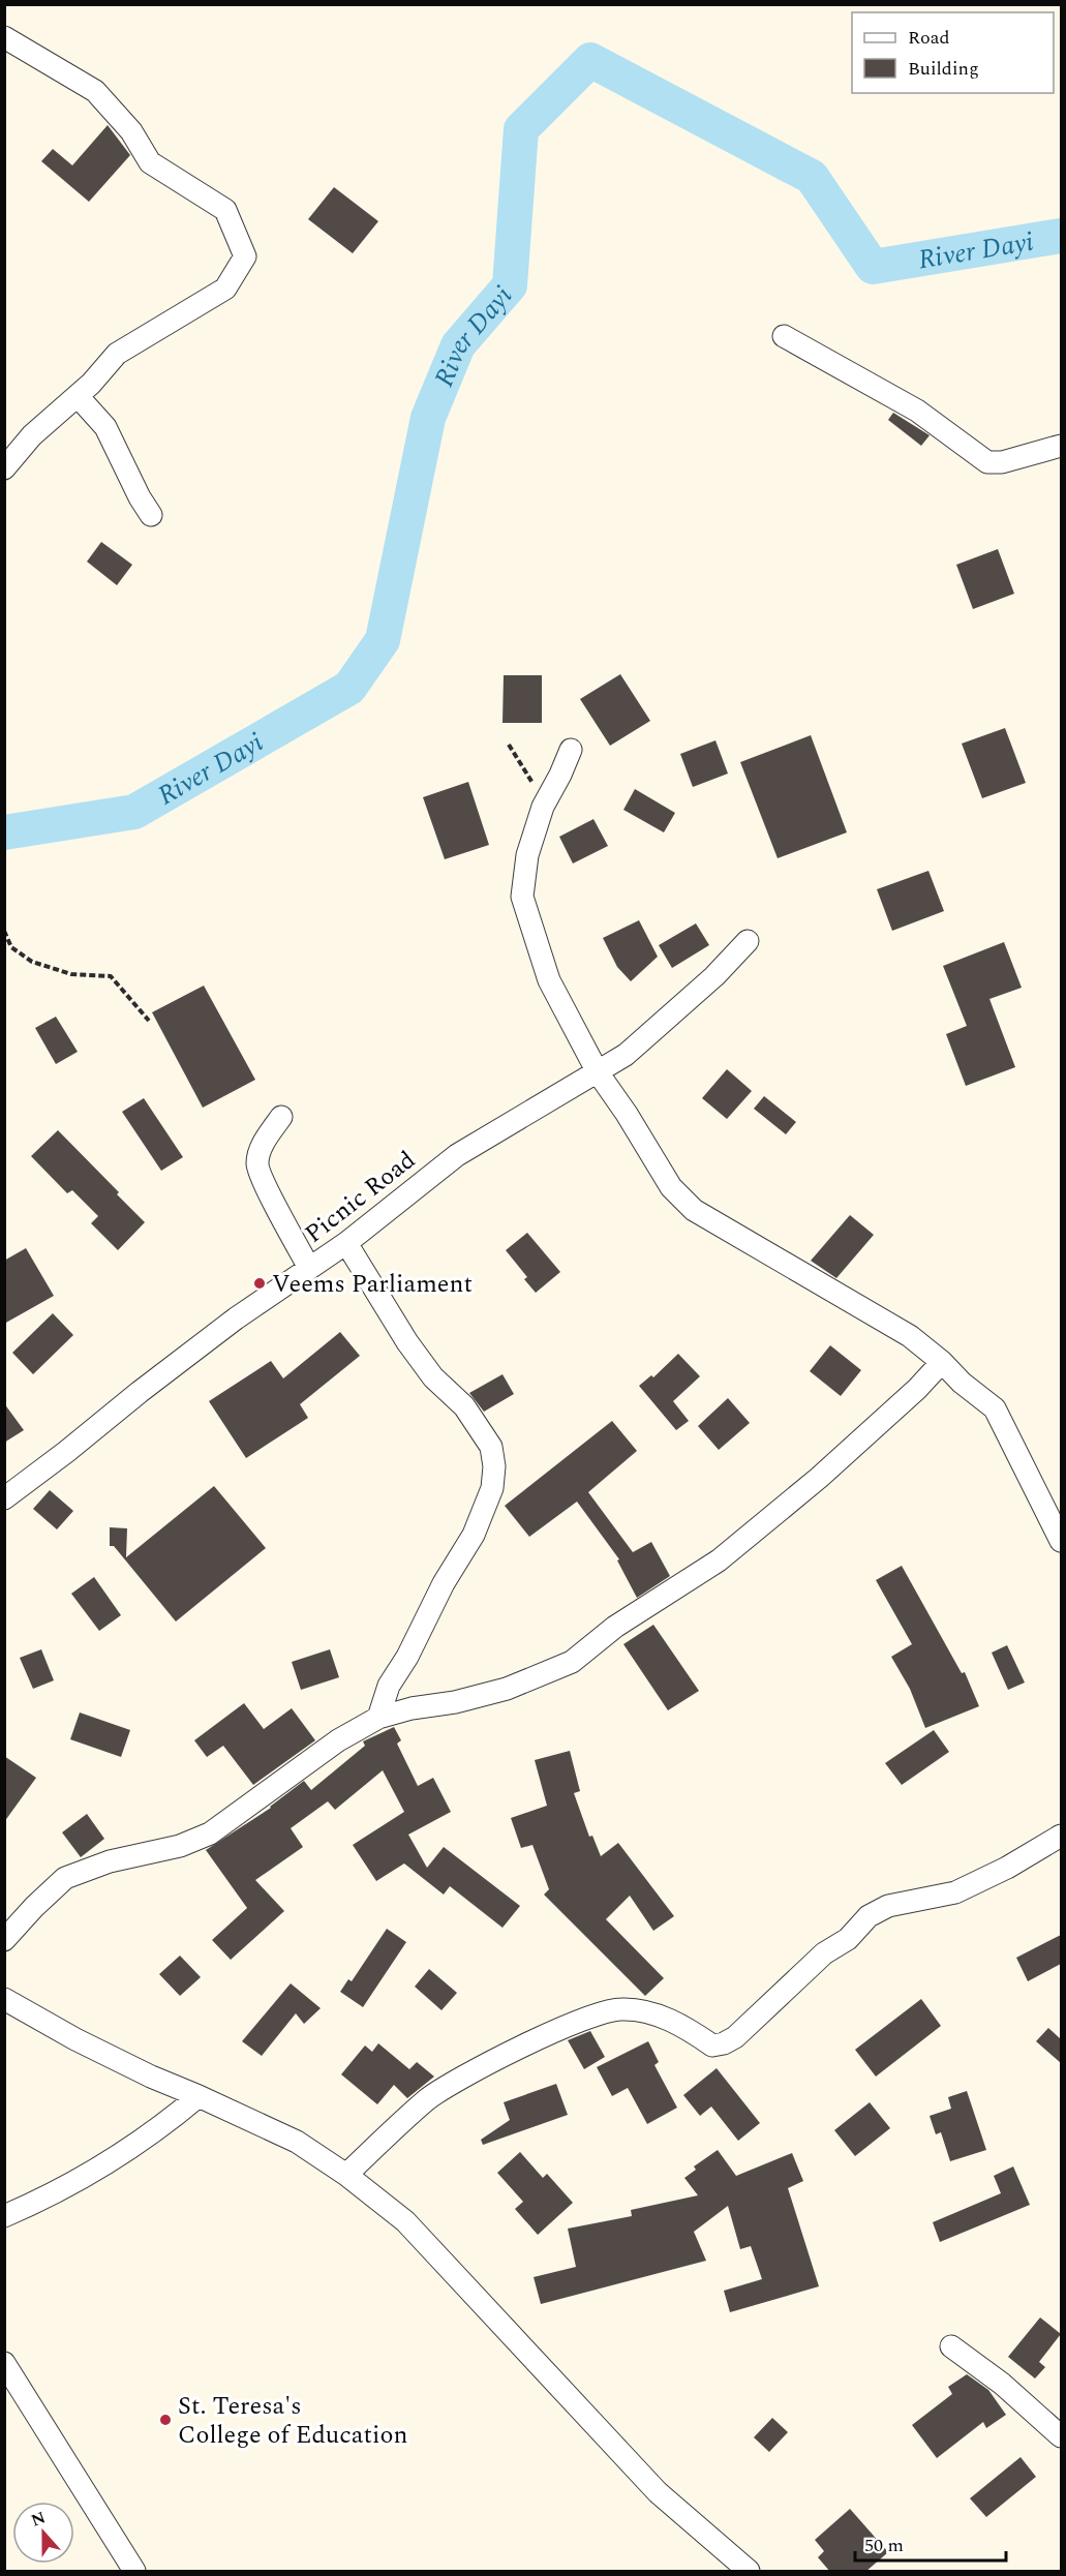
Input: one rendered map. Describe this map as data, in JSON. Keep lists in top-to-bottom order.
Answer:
{
  "streets": {
    "street": ["Picnic Road"]
  },
  "water": ["River Dayi"],
  "places": ["Veems Parliament", "St. Teresa's College of Education"],
  "legend": ["Road", "Building"],
  "scale_bar": "50 m",
  "north": "top"
}
